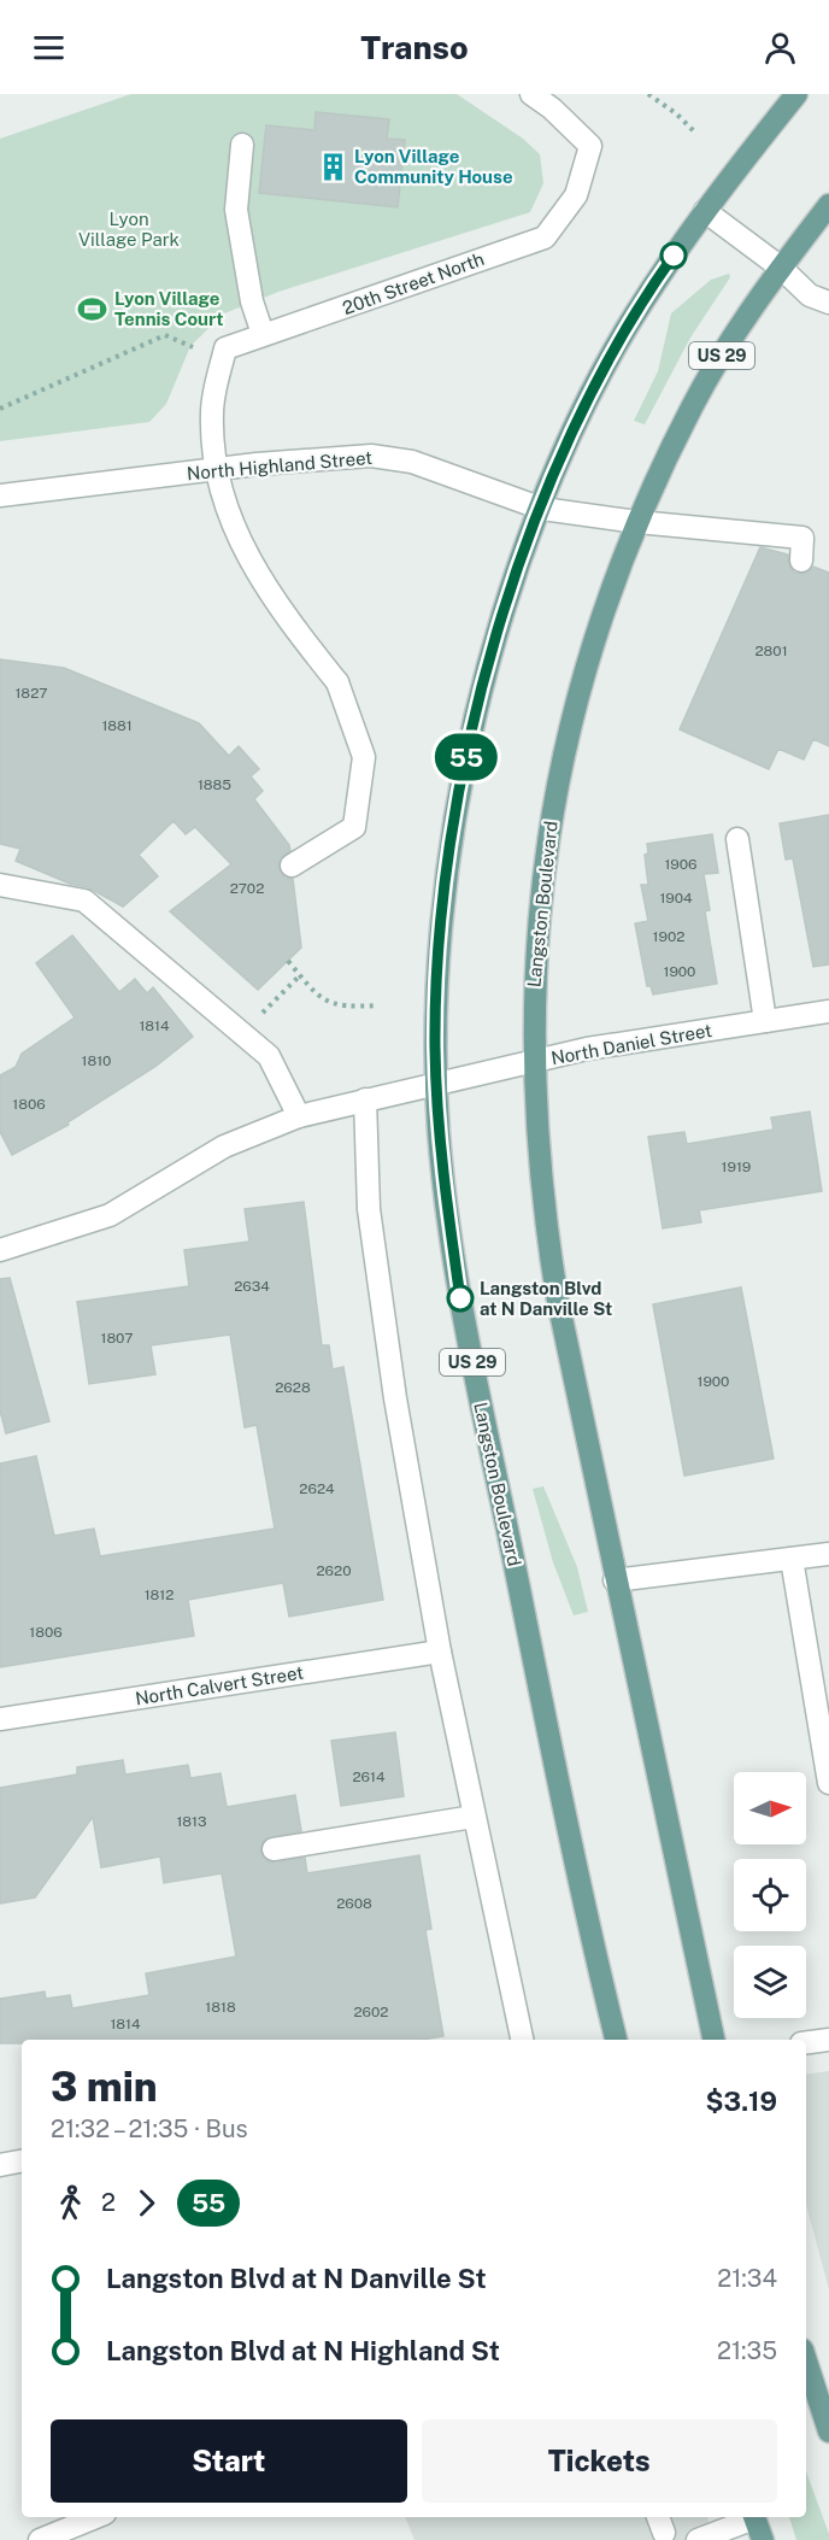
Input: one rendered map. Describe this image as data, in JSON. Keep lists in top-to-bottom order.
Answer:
{
  "streets": {
    "main road": ["US 29", "Langston Boulevard"],
    "street": [
      "20th Street North",
      "North Highland Street",
      "North Daniel Street",
      "North Calvert Street"
    ]
  },
  "crossings": [
    ["20th Street North", "North Highland Street"],
    ["North Highland Street", "Langston Boulevard"],
    ["Langston Boulevard", "North Daniel Street"]
  ],
  "parks": ["Lyon Village Park"],
  "places": {
    "building": ["Lyon Village Community House"],
    "sports": ["Lyon Village Tennis Court"],
    "other": ["Langston Blvd at N Danville St"]
  },
  "lines": ["bus line 55"],
  "house_numbers": [
    "2801",
    "1827",
    "1881",
    "1885",
    "1906",
    "2702",
    "1904",
    "1902",
    "1900",
    "1814",
    "1810",
    "1806",
    "1919",
    "2634",
    "1807",
    "1900",
    "2628",
    "2624",
    "2620",
    "1812",
    "1806",
    "2614",
    "1813",
    "2608",
    "1818",
    "2602",
    "1814"
  ],
  "north": "right",
  "page": {
    "header": "Transo",
    "on_map": "55",
    "heading": ["3 min", "21:32 – 21:35 · Bus", "$3.19"],
    "legs": ["2", "55"],
    "list": [
      {
        "name": "Langston Blvd at N Danville St",
        "value": "21:34"
      },
      {
        "name": "Langston Blvd at N Highland St",
        "value": "21:35"
      }
    ],
    "buttons": ["Start", "Tickets"]
  }
}
